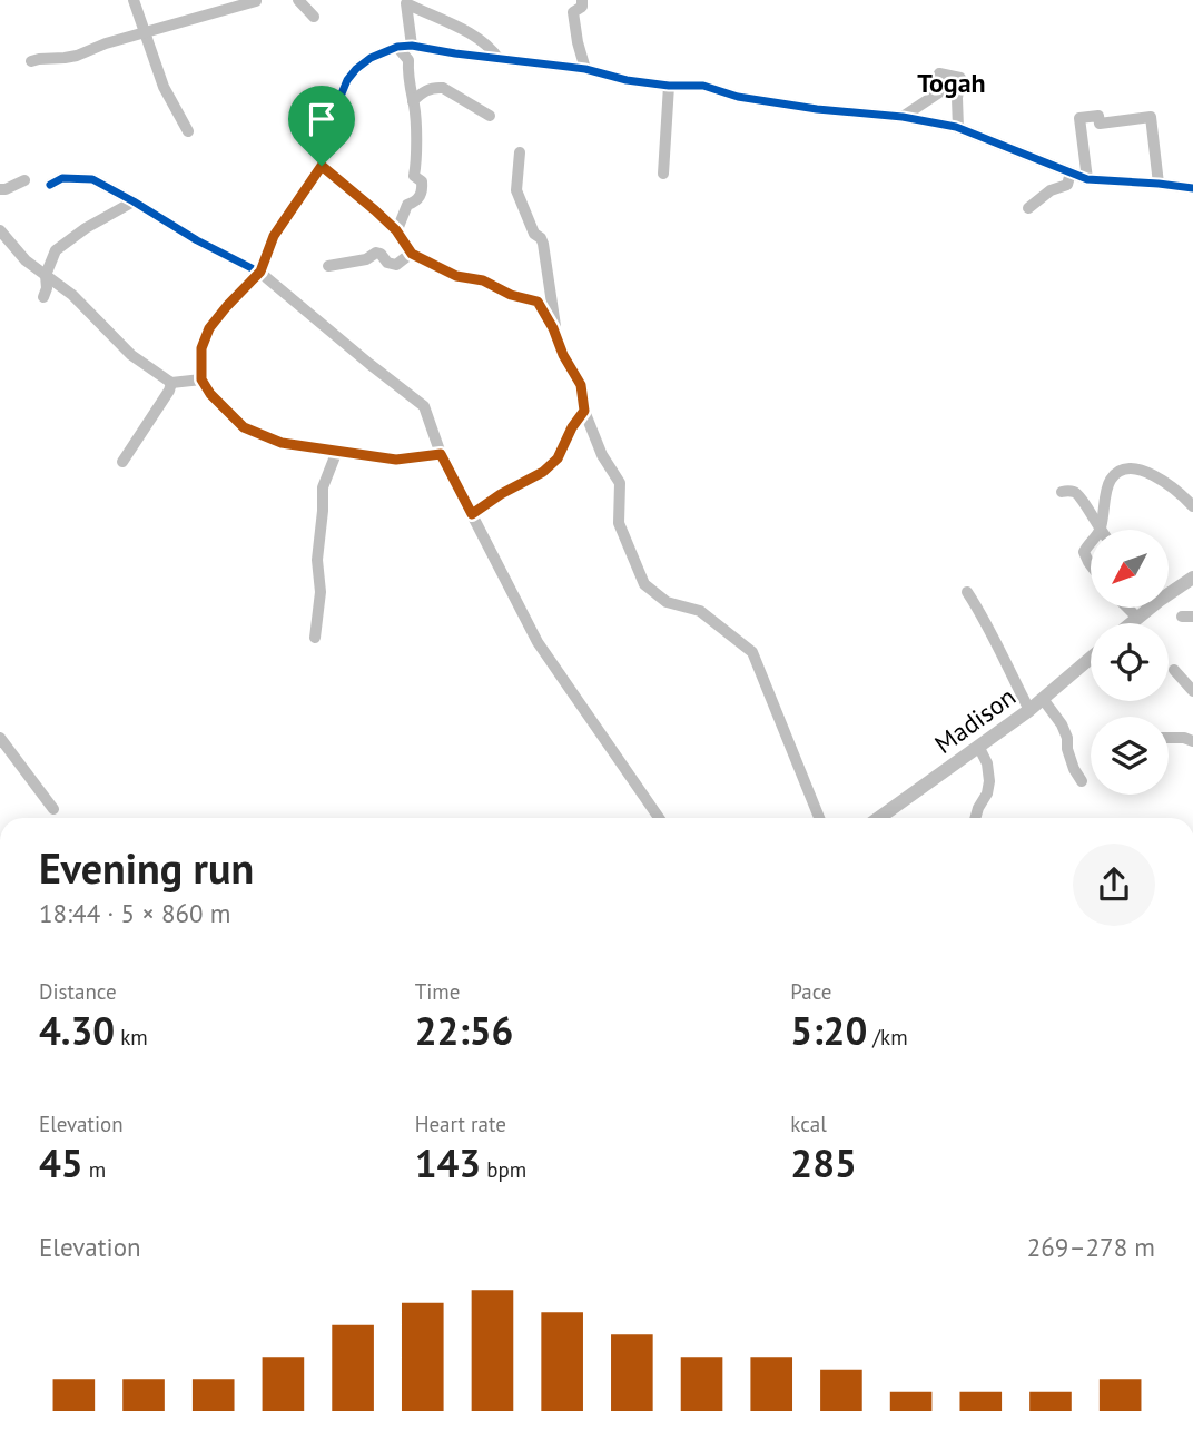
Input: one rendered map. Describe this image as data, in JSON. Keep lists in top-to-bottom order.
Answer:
{
  "streets": {
    "street": ["Madison"]
  },
  "districts": ["Togah"],
  "north": "bottom left",
  "page": {
    "heading": ["Evening run", "18:44 · 5 × 860 m"],
    "stats": [
      ["Distance", "4.30 km"],
      ["Time", "22:56"],
      ["Pace", "5:20 /km"],
      ["Elevation", "45 m"],
      ["Heart rate", "143 bpm"],
      ["kcal", "285"]
    ],
    "chart": ["Elevation", "269–278 m"]
  }
}
